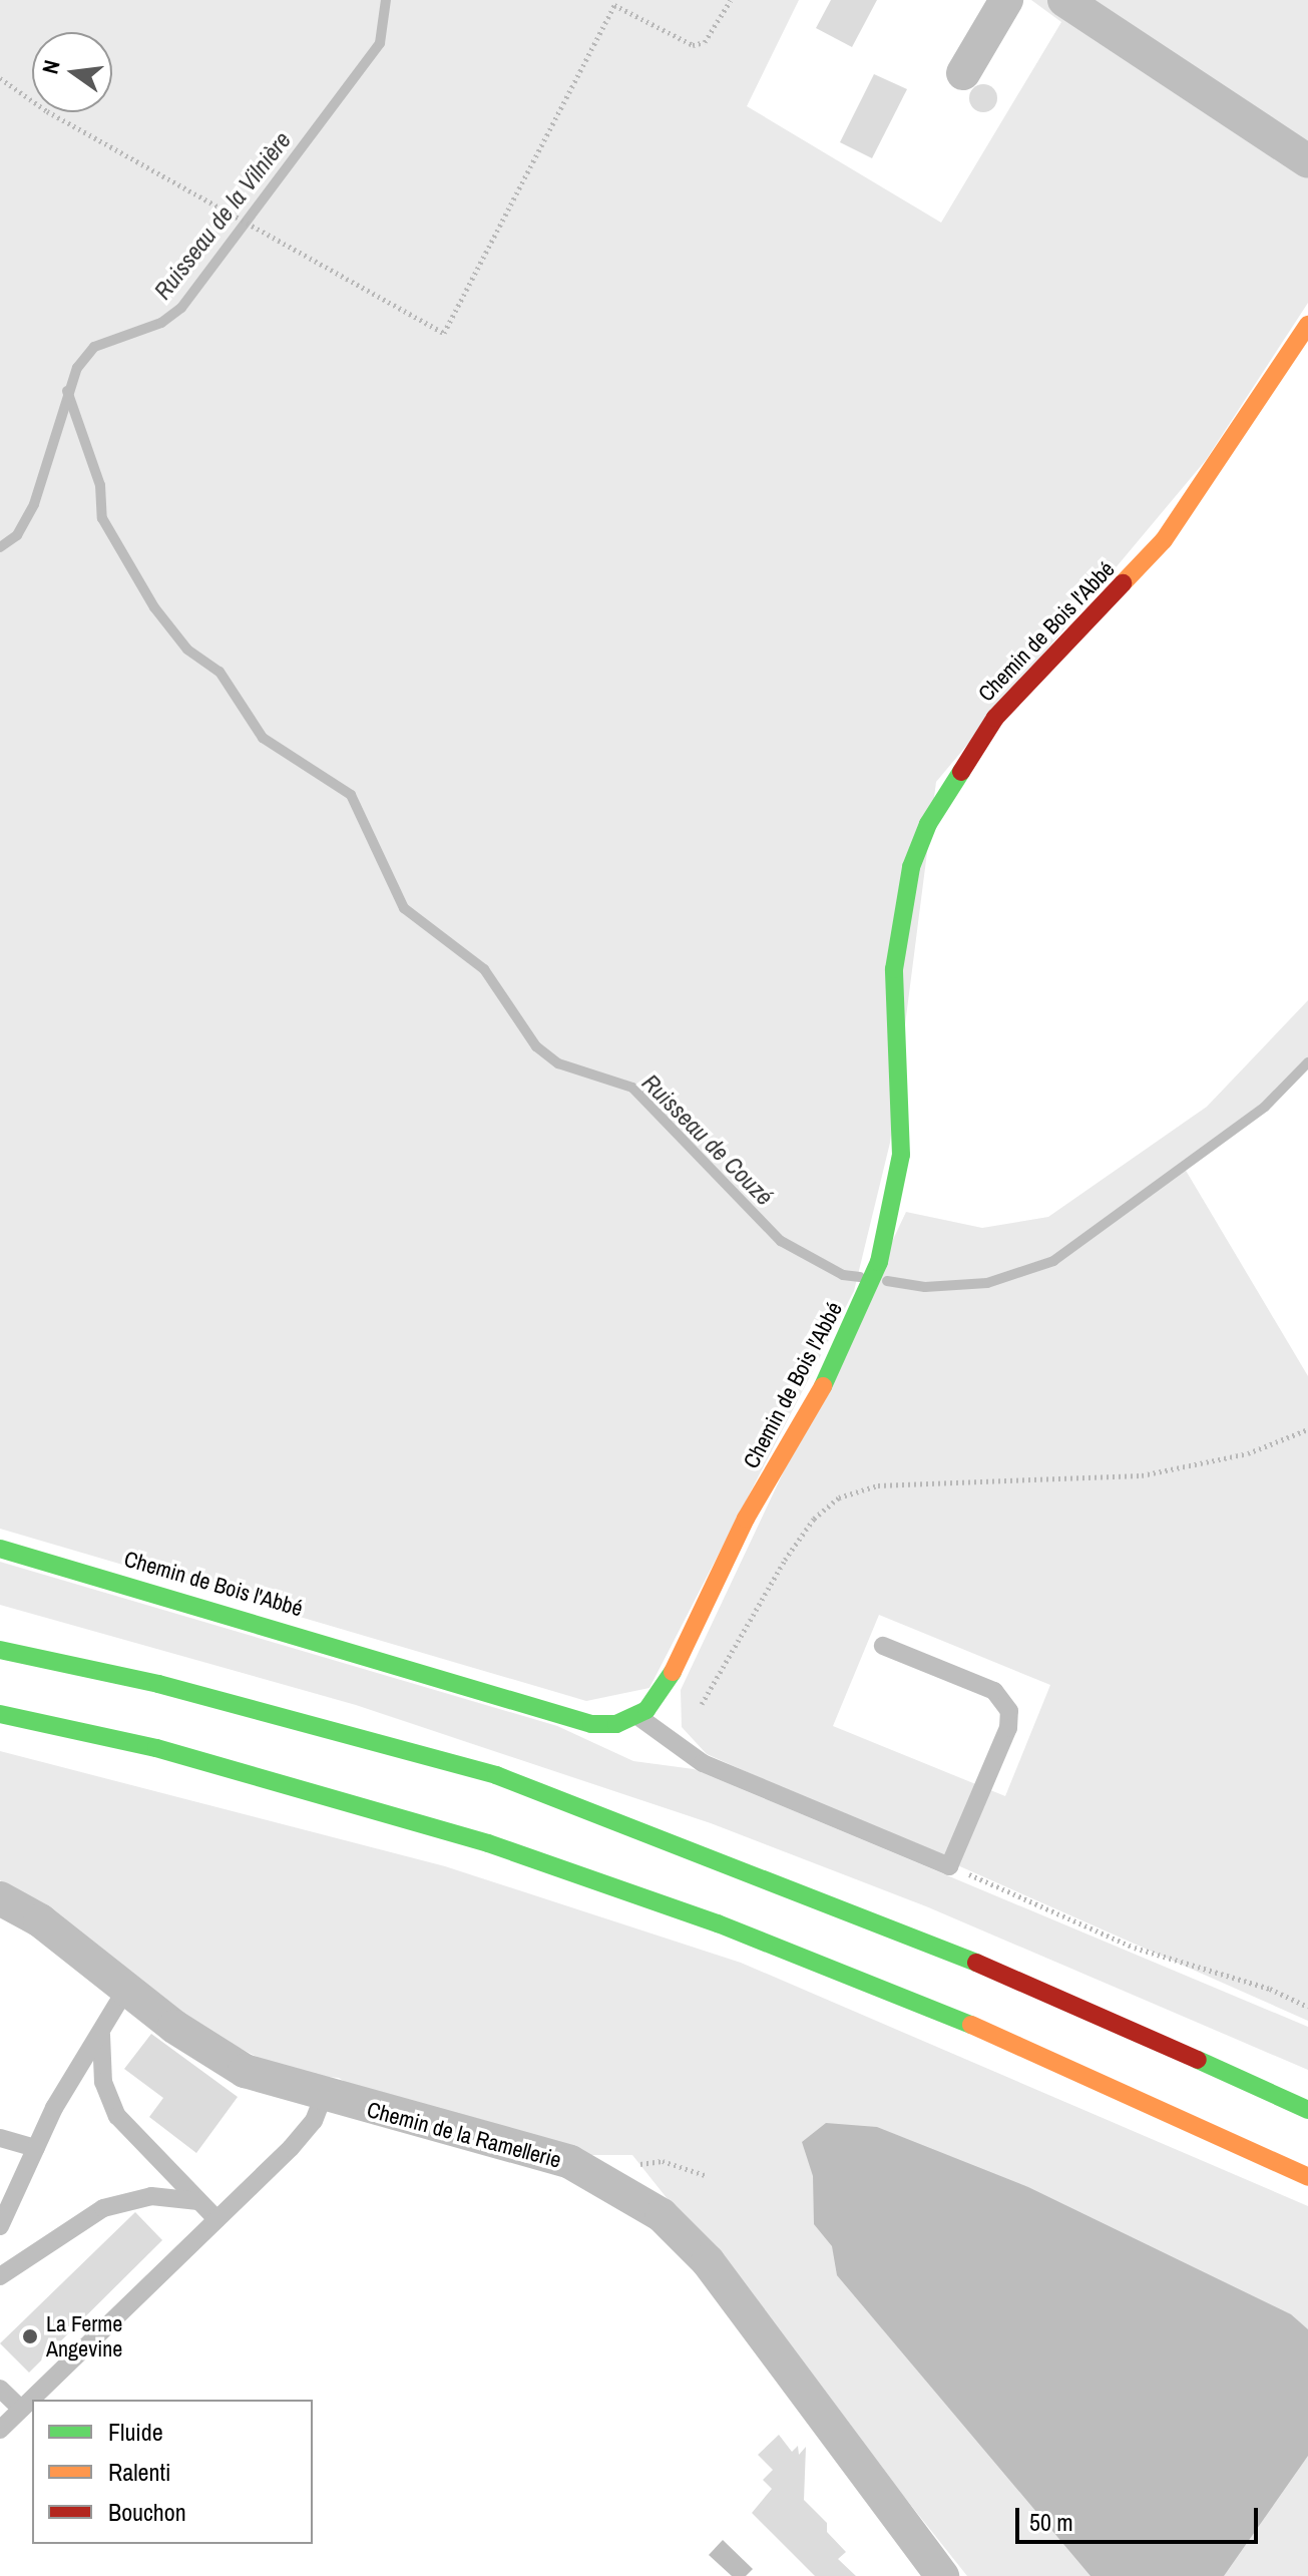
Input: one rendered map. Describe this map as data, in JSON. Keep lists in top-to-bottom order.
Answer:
{
  "streets": {
    "main road": ["Chemin de Bois l'Abbé"],
    "street": ["Chemin de la Ramellerie"]
  },
  "water": ["Ruisseau de la Vilnière", "Ruisseau de Couzé"],
  "places": ["La Ferme Angevine"],
  "legend": ["Fluide", "Ralenti", "Bouchon"],
  "scale_bar": "50 m",
  "north": "left"
}
